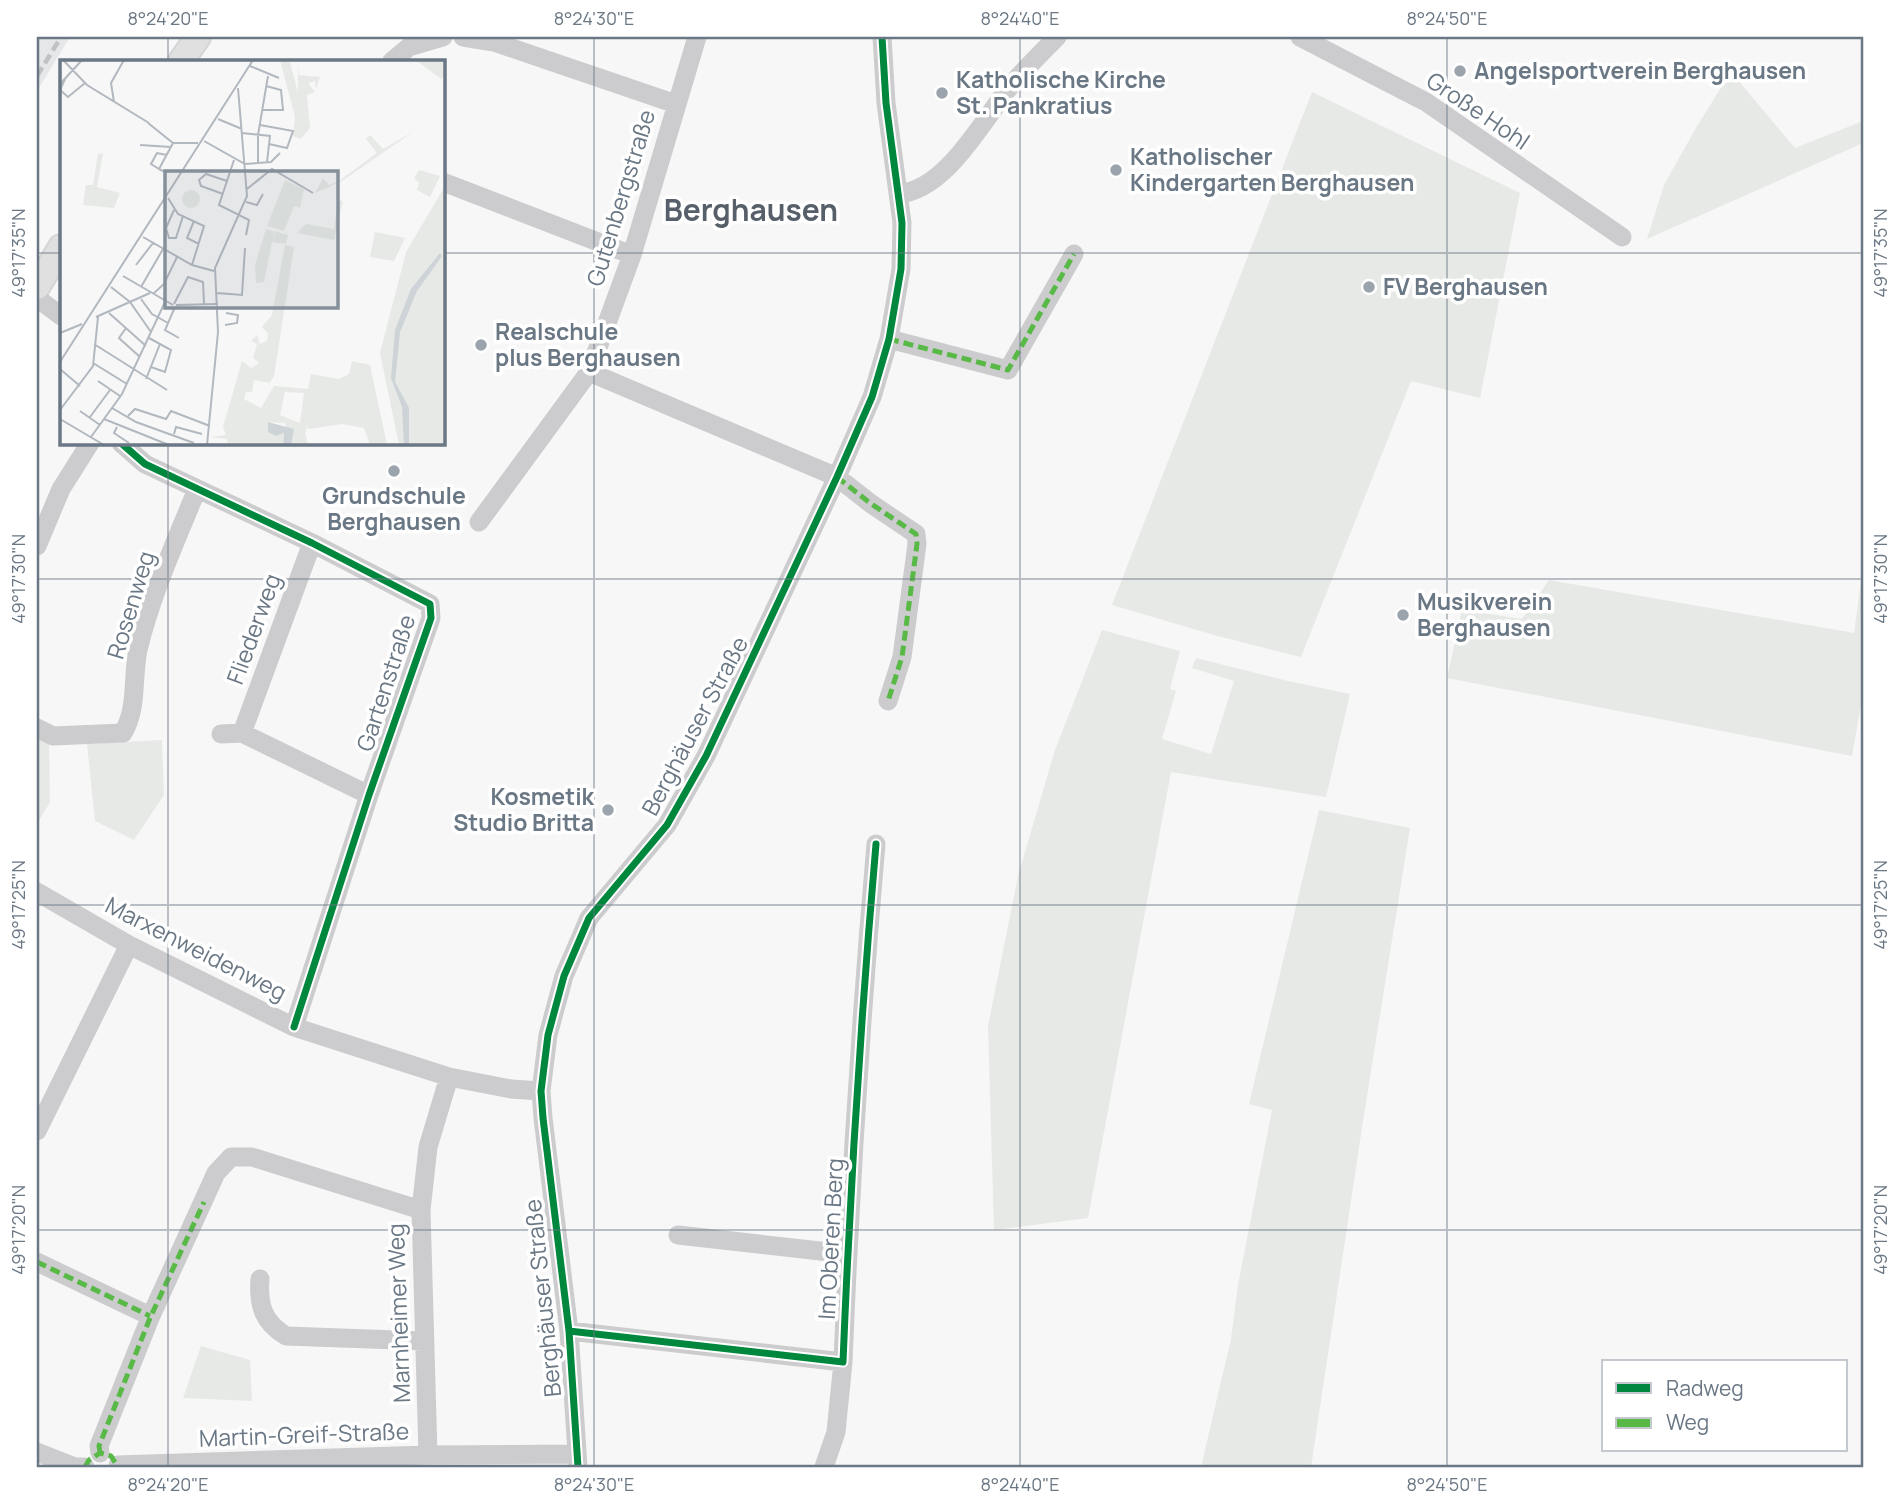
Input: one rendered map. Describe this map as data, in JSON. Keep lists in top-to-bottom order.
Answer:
{
  "streets": {
    "street": [
      "Große Hohl",
      "Gutenbergstraße",
      "Rosenweg",
      "Fliederweg",
      "Gartenstraße",
      "Berghäuser Straße",
      "Marxenweidenweg",
      "Im Oberen Berg",
      "Marnheimer Weg",
      "Martin-Greif-Straße"
    ]
  },
  "crossings": [
    ["Rosenweg", "Gartenstraße"],
    ["Fliederweg", "Gartenstraße"],
    ["Gartenstraße", "Marxenweidenweg"],
    ["Berghäuser Straße", "Marxenweidenweg"],
    ["Berghäuser Straße", "Martin-Greif-Straße"],
    ["Marxenweidenweg", "Marnheimer Weg"],
    ["Marnheimer Weg", "Martin-Greif-Straße"]
  ],
  "districts": ["Berghausen"],
  "places": [
    "Angelsportverein Berghausen",
    "Katholische Kirche St. Pankratius",
    "Katholischer Kindergarten Berghausen",
    "FV Berghausen",
    "Realschule plus Berghausen",
    "Grundschule Berghausen",
    "Musikverein Berghausen",
    "Kosmetik Studio Britta"
  ],
  "legend": ["Radweg", "Weg"],
  "coordinates": [
    "8°24'20\"E",
    "8°24'30\"E",
    "8°24'40\"E",
    "8°24'50\"E",
    "49°17'35\"N",
    "49°17'30\"N",
    "49°17'25\"N",
    "49°17'20\"N"
  ]
}
